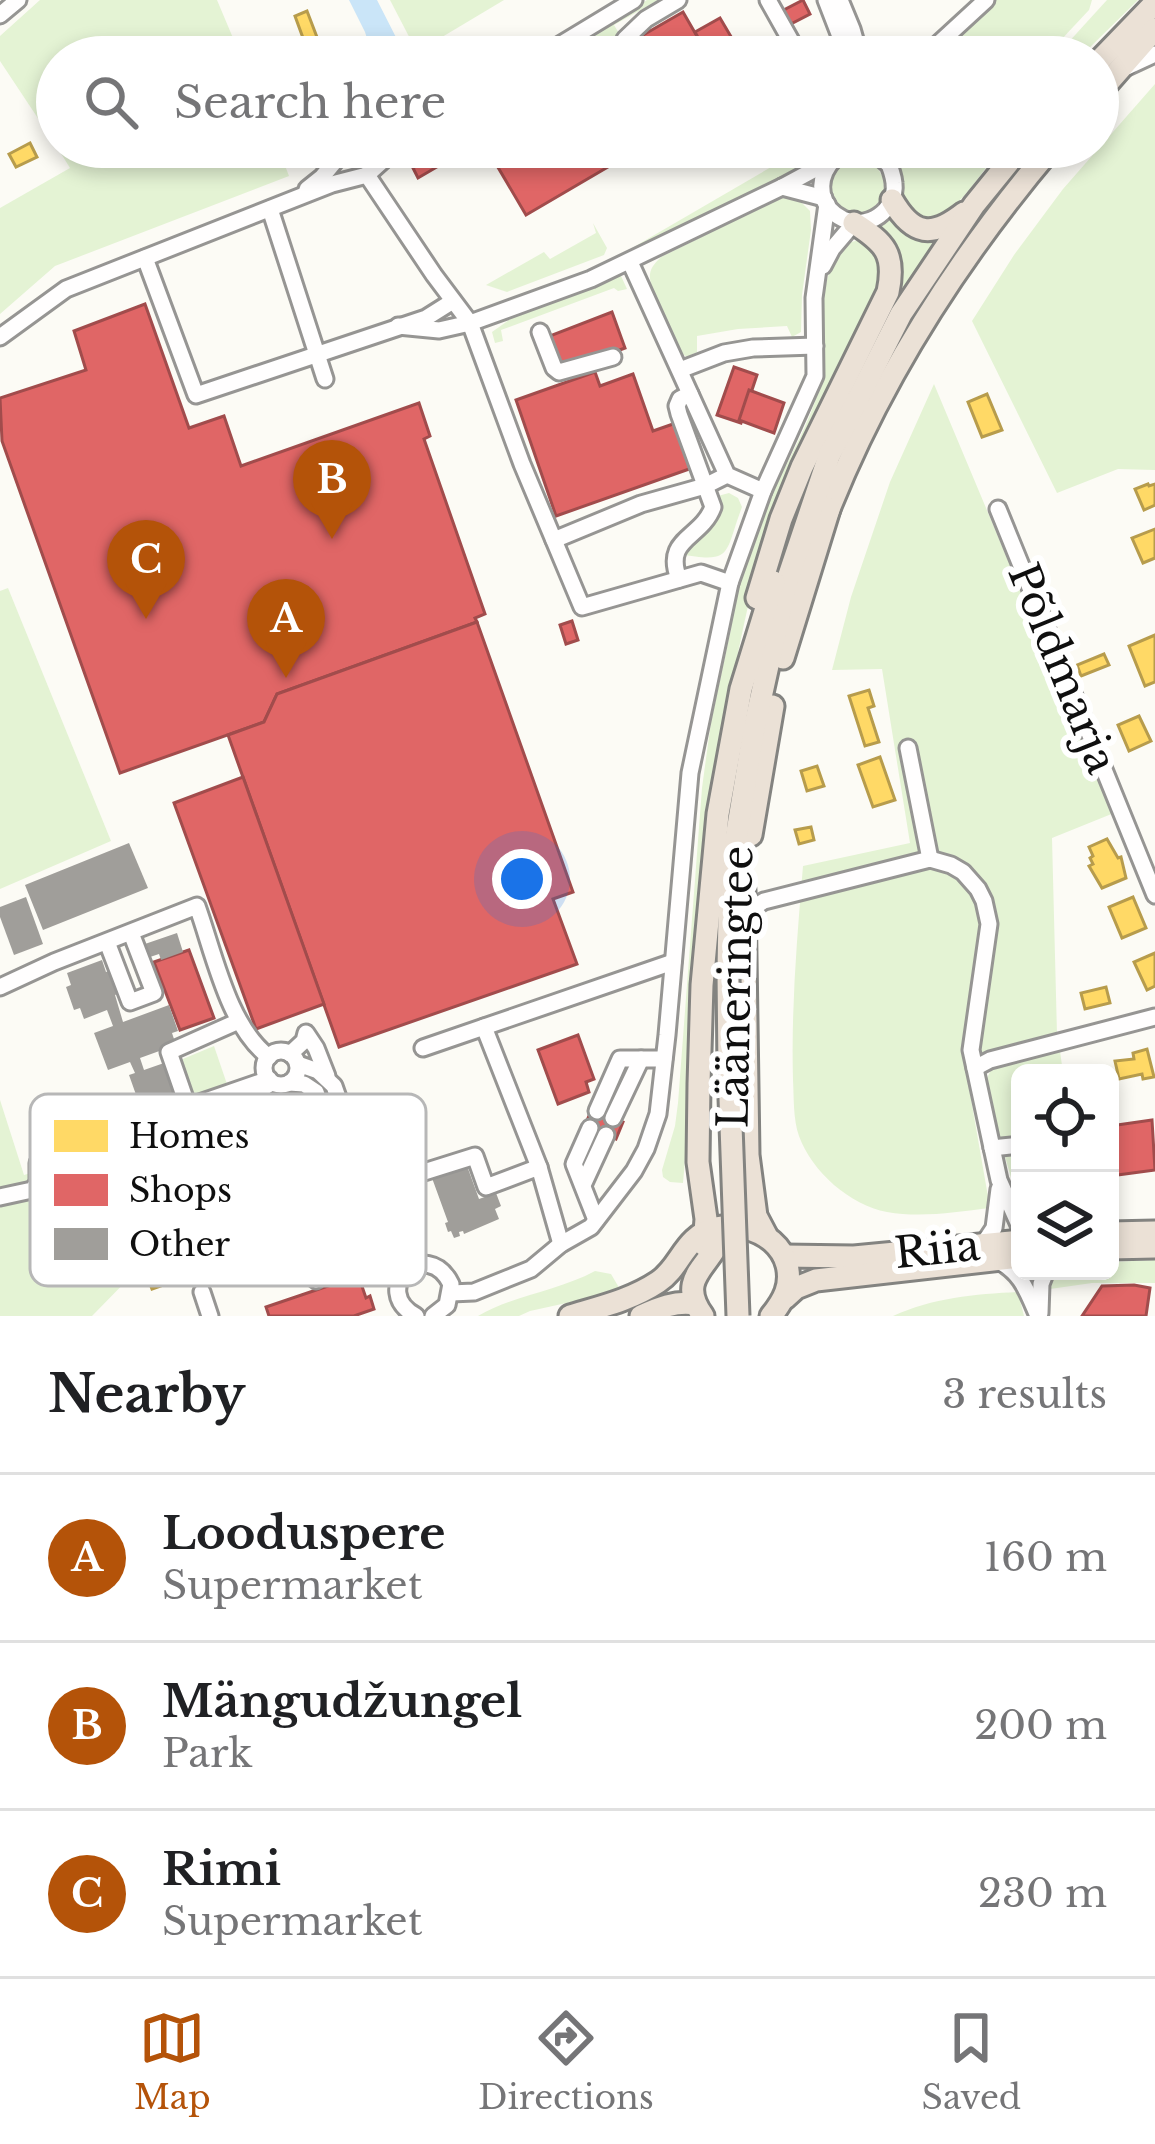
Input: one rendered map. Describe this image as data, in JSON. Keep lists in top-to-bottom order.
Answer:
{
  "streets": {
    "highway": ["Lääneringtee", "Riia"],
    "street": ["Põldmarja"]
  },
  "legend": ["Homes", "Shops", "Other"],
  "page": {
    "search": "Search here",
    "pins": ["B", "C", "A"],
    "heading": ["Nearby", "3 results"],
    "list": [
      {
        "mark": "A",
        "name": "Looduspere",
        "note": "Supermarket",
        "value": "160 m"
      },
      {
        "mark": "B",
        "name": "Mängudžungel",
        "note": "Park",
        "value": "200 m"
      },
      {
        "mark": "C",
        "name": "Rimi",
        "note": "Supermarket",
        "value": "230 m"
      }
    ],
    "nav": ["Map", "Directions", "Saved"]
  }
}
